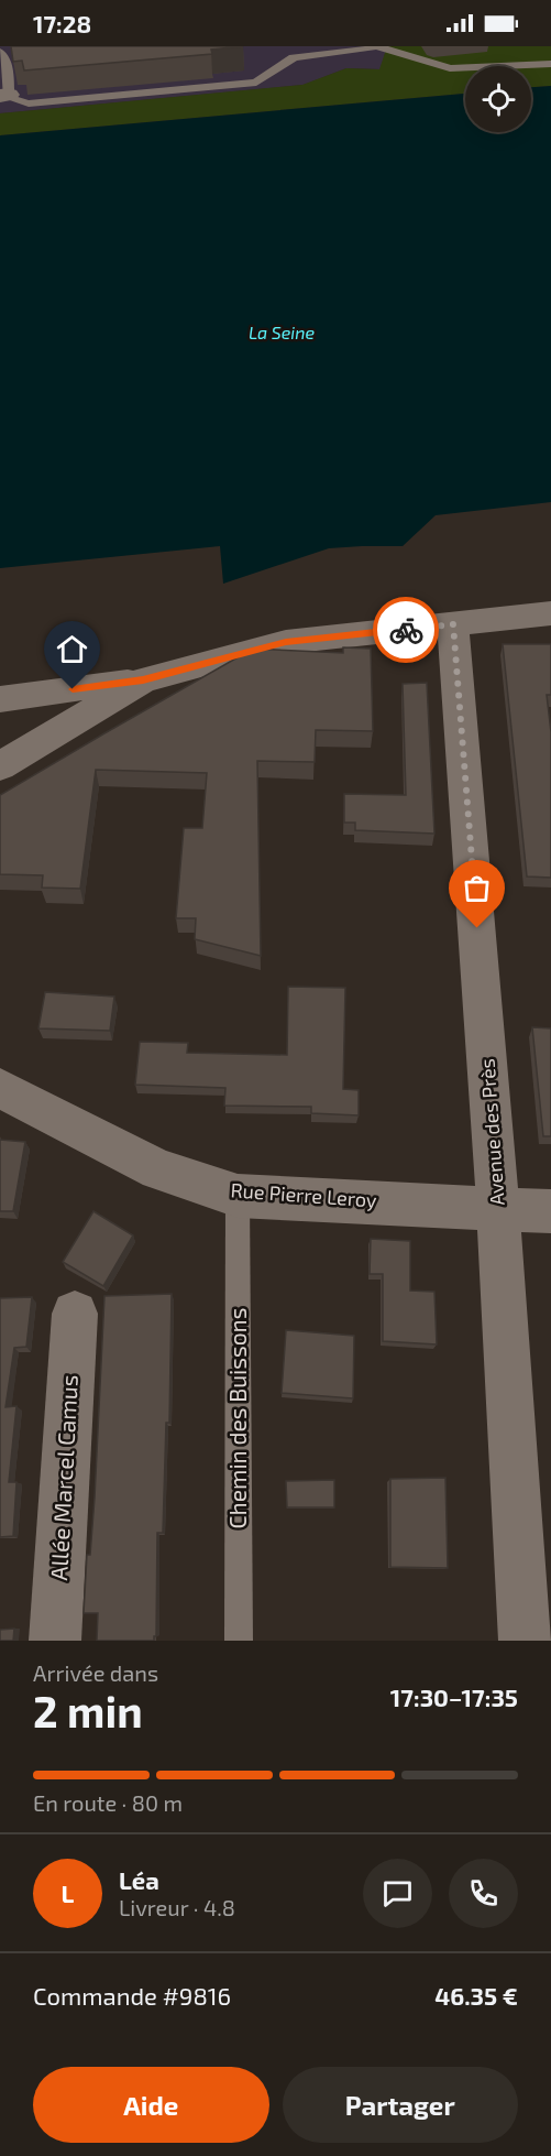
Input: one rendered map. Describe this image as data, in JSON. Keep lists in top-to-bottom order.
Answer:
{
  "streets": {
    "street": ["Avenue des Près", "Rue Pierre Leroy", "Allée Marcel Camus"],
    "lane": ["Chemin des Buissons"]
  },
  "crossings": [
    ["Avenue des Près", "Rue Pierre Leroy"],
    ["Rue Pierre Leroy", "Chemin des Buissons"]
  ],
  "water": ["La Seine"],
  "page": {
    "status": "17:28",
    "heading": ["2 min", "Arrivée dans", "17:30–17:35"],
    "panel": [
      "Léa",
      "Livreur · 4.8",
      "Commande #9816",
      "46.35 €"
    ],
    "bar": "En route · 80 m",
    "round": "L",
    "buttons": ["Aide", "Partager"]
  }
}
